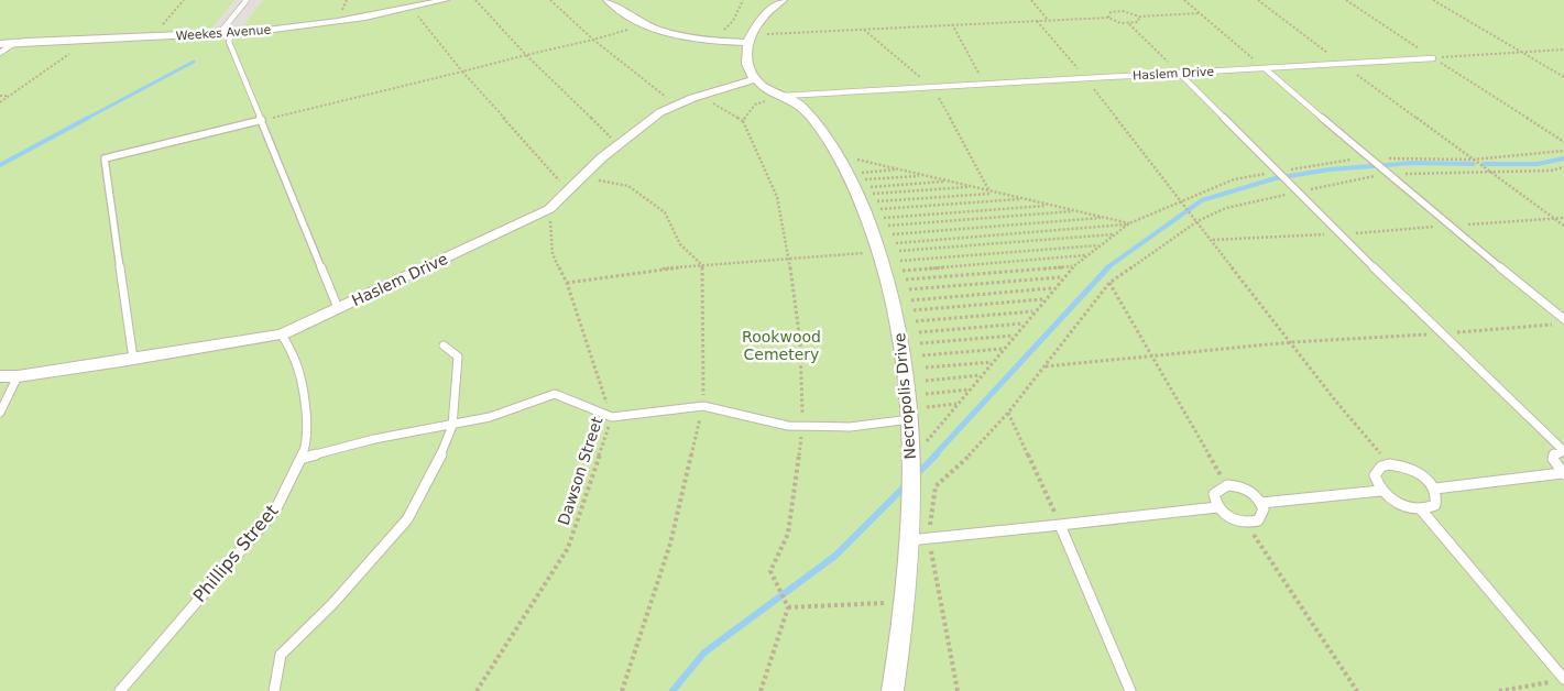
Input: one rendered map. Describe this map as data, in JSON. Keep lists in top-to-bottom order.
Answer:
{
  "streets": {
    "street": ["Weekes Avenue", "Haslem Drive", "Necropolis Drive"],
    "lane": ["Phillips Street"],
    "path": ["Dawson Street"]
  },
  "crossings": [
    ["Haslem Drive", "Necropolis Drive"],
    ["Haslem Drive", "Dawson Street"],
    ["Haslem Drive", "Phillips Street"]
  ],
  "parks": ["Rookwood Cemetery"]
}
